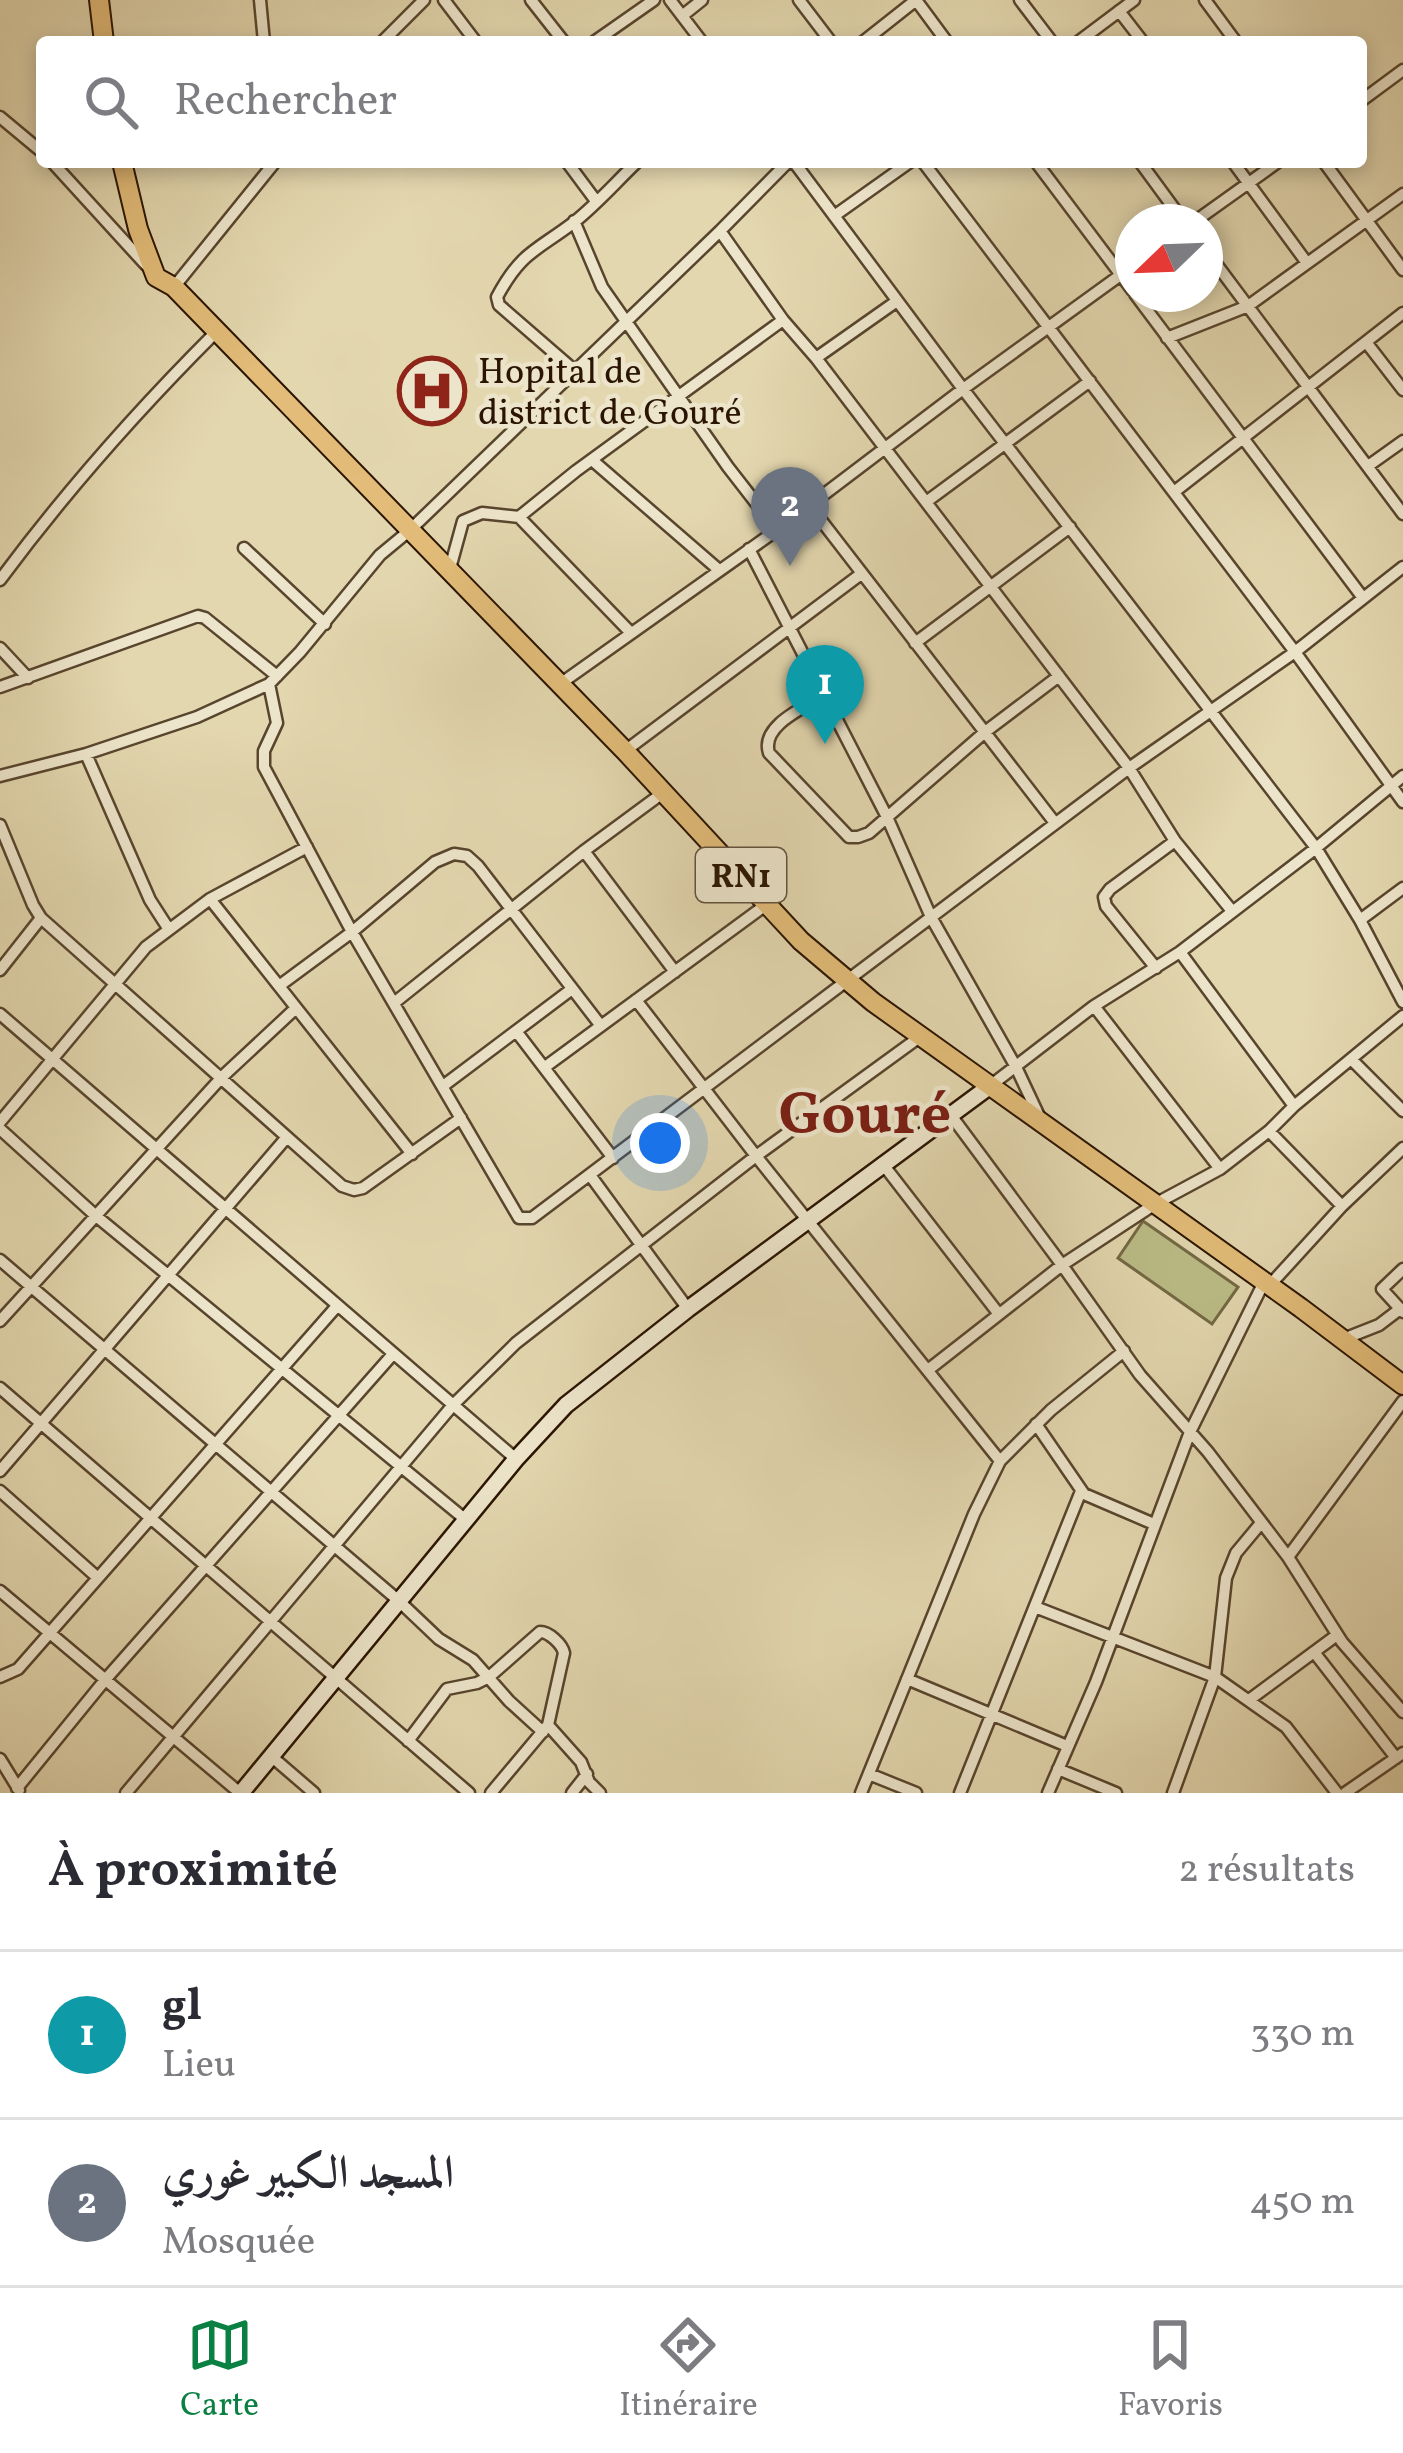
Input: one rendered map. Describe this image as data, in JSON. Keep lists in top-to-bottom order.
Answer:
{
  "streets": {
    "highway": ["RN1"]
  },
  "districts": ["Gouré"],
  "places": {
    "hospital": ["Hopital de district de Gouré"]
  },
  "north": "bottom left",
  "page": {
    "search": "Rechercher",
    "pins": ["2", "1"],
    "heading": ["À proximité", "2 résultats"],
    "list": [
      {
        "mark": "1",
        "name": "gl",
        "note": "Lieu",
        "value": "330 m"
      },
      {
        "mark": "2",
        "name": "المسجد الكبير غوري",
        "note": "Mosquée",
        "value": "450 m"
      }
    ],
    "nav": ["Carte", "Itinéraire", "Favoris"]
  }
}
